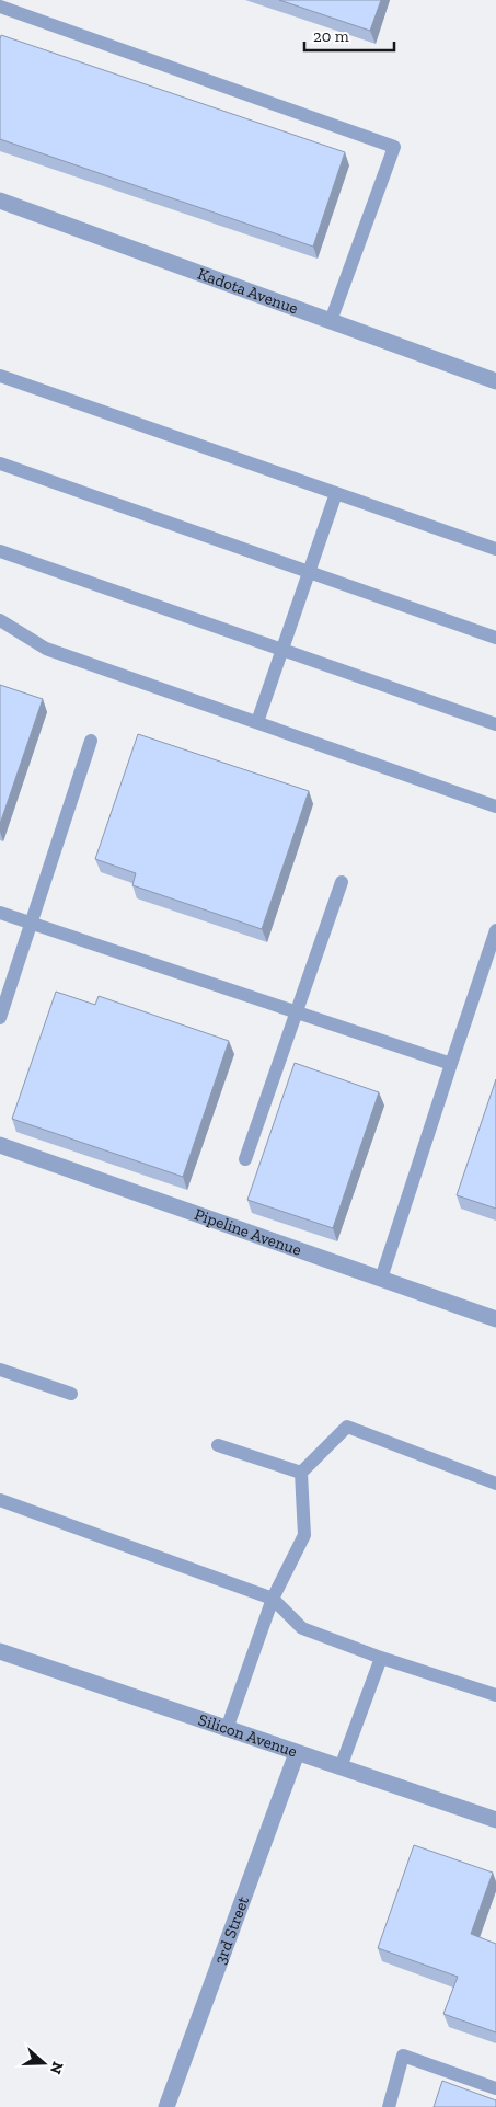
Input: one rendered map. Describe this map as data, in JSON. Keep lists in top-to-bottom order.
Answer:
{
  "streets": {
    "street": [
      "Kadota Avenue",
      "Pipeline Avenue",
      "Silicon Avenue",
      "3rd Street"
    ]
  },
  "crossings": [
    ["Silicon Avenue", "3rd Street"]
  ],
  "scale_bar": "20 m",
  "north": "right"
}
